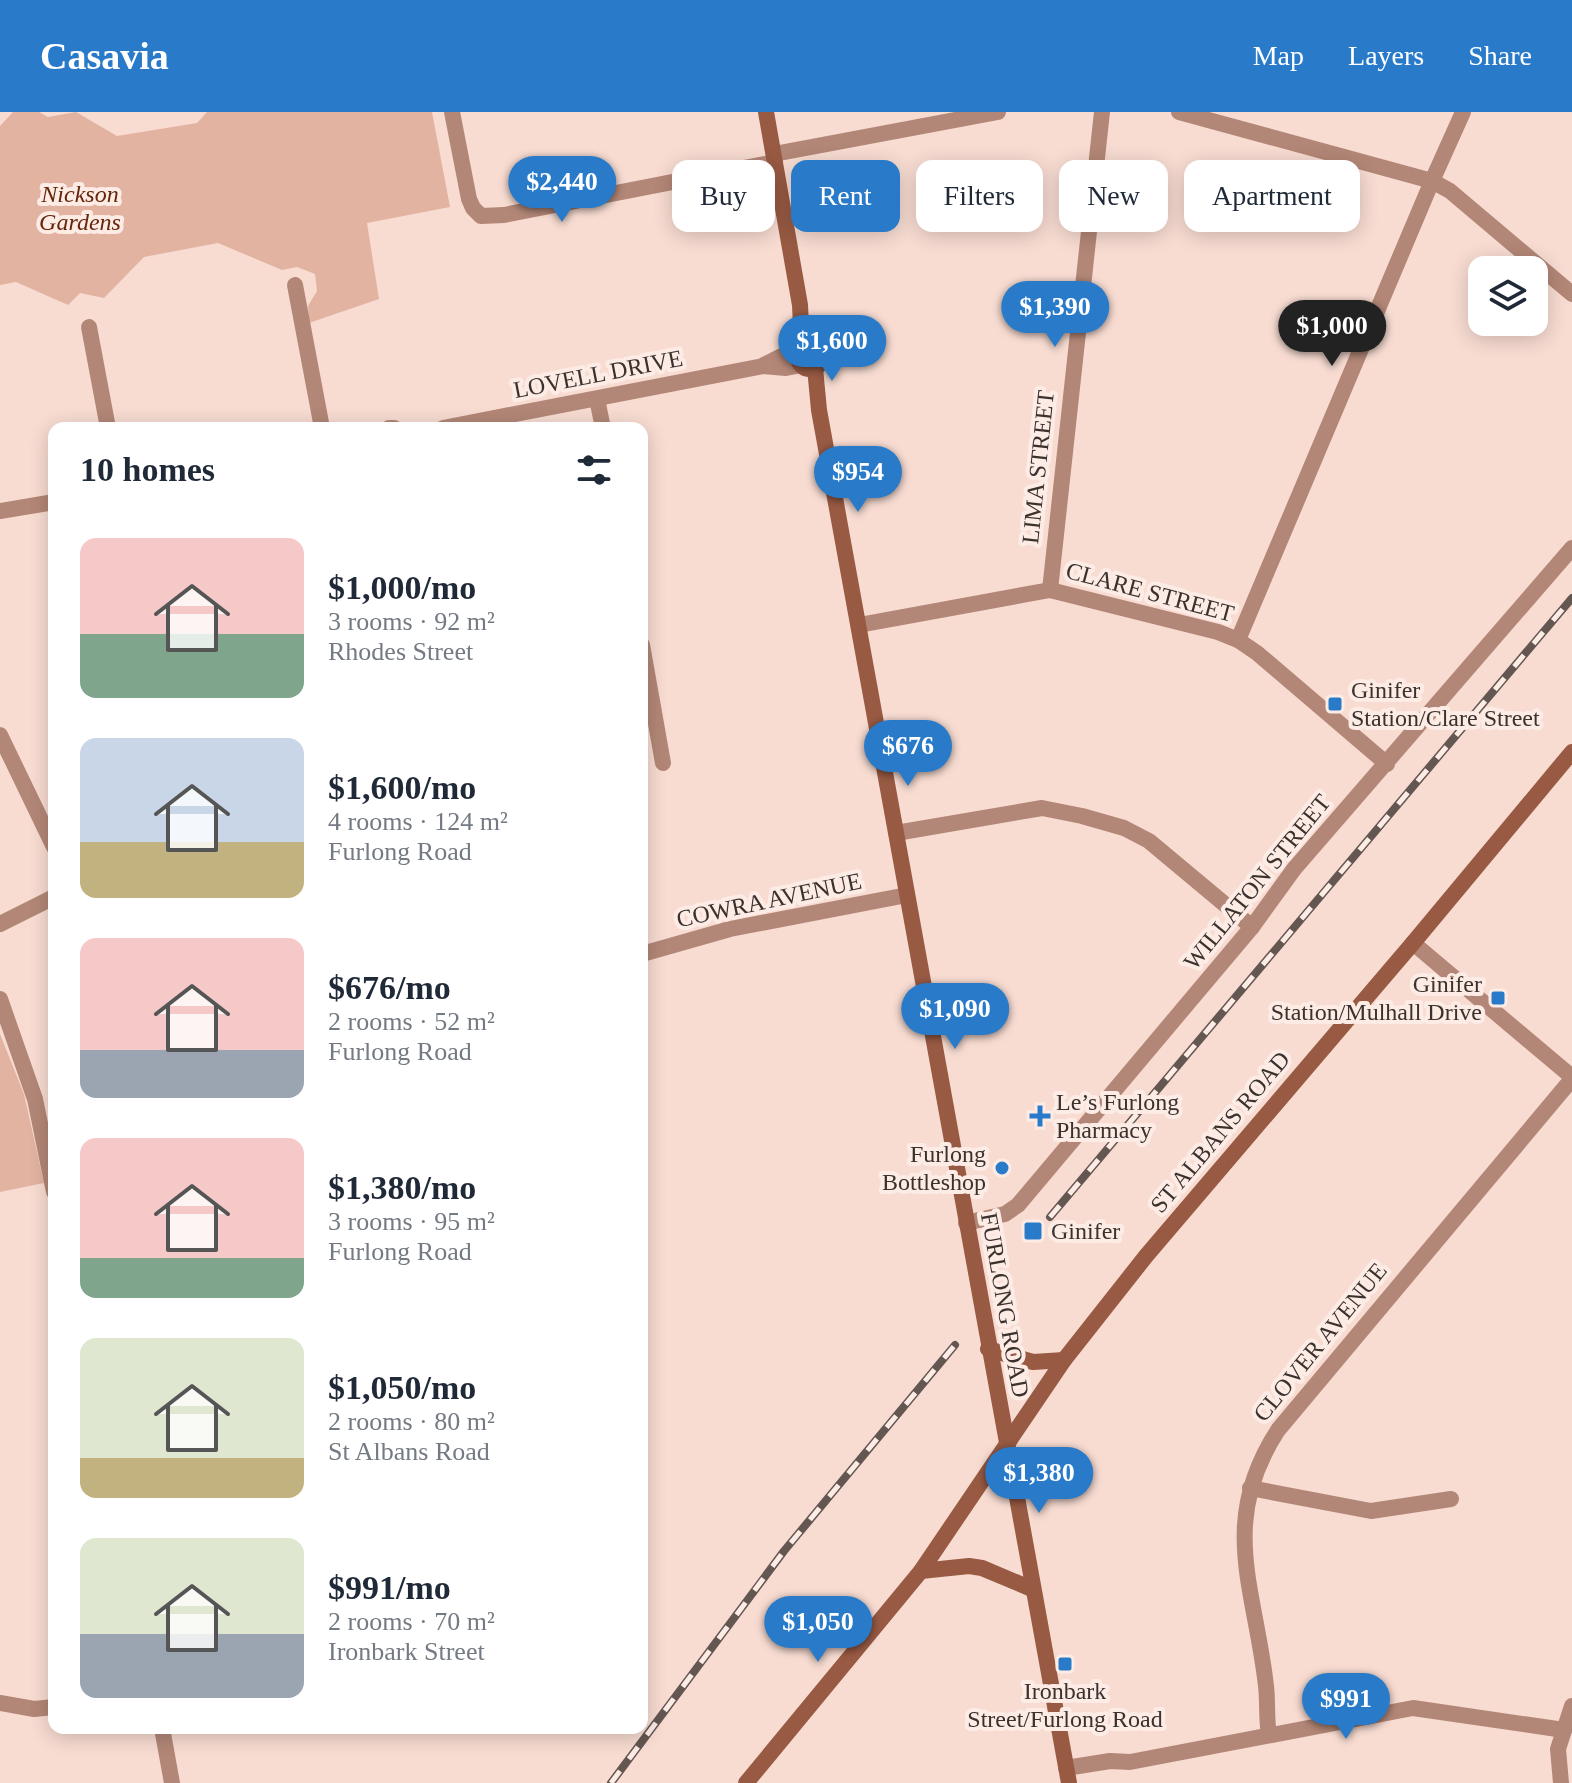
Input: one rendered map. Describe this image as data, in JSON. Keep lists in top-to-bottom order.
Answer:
{
  "streets": {
    "main road": ["ST ALBANS ROAD", "FURLONG ROAD"],
    "street": [
      "LOVELL DRIVE",
      "LIMA STREET",
      "CLARE STREET",
      "WILLATON STREET",
      "COWRA AVENUE",
      "CLOVER AVENUE"
    ]
  },
  "crossings": [
    ["LOVELL DRIVE", "FURLONG ROAD"],
    ["LIMA STREET", "CLARE STREET"],
    ["CLARE STREET", "WILLATON STREET"],
    ["CLARE STREET", "FURLONG ROAD"],
    ["WILLATON STREET", "FURLONG ROAD"],
    ["COWRA AVENUE", "FURLONG ROAD"],
    ["ST ALBANS ROAD", "FURLONG ROAD"]
  ],
  "parks": ["Nickson Gardens"],
  "places": {
    "transit": [
      "Ginifer Station/Clare Street",
      "Ginifer Station/Mulhall Drive",
      "Ginifer",
      "Ironbark Street/Furlong Road"
    ],
    "health": ["Le’s Furlong Pharmacy"],
    "other": ["Furlong Bottleshop"]
  },
  "page": {
    "header": "Casavia",
    "nav": ["Map", "Layers", "Share"],
    "price": [
      "$2,440",
      "$1,390",
      "$1,000",
      "$1,600",
      "$954",
      "$676",
      "$1,090",
      "$1,380",
      "$1,050",
      "$991"
    ],
    "chip": [
      "Buy",
      "Rent",
      "Filters",
      "New",
      "Apartment"
    ],
    "heading": "10 homes",
    "list": [
      {
        "name": "$1,000/mo",
        "note": "3 rooms · 92 m² · Rhodes Street"
      },
      {
        "name": "$1,600/mo",
        "note": "4 rooms · 124 m² · Furlong Road"
      },
      {
        "name": "$676/mo",
        "note": "2 rooms · 52 m² · Furlong Road"
      },
      {
        "name": "$1,380/mo",
        "note": "3 rooms · 95 m² · Furlong Road"
      },
      {
        "name": "$1,050/mo",
        "note": "2 rooms · 80 m² · St Albans Road"
      },
      {
        "name": "$991/mo",
        "note": "2 rooms · 70 m² · Ironbark Street"
      }
    ]
  }
}
